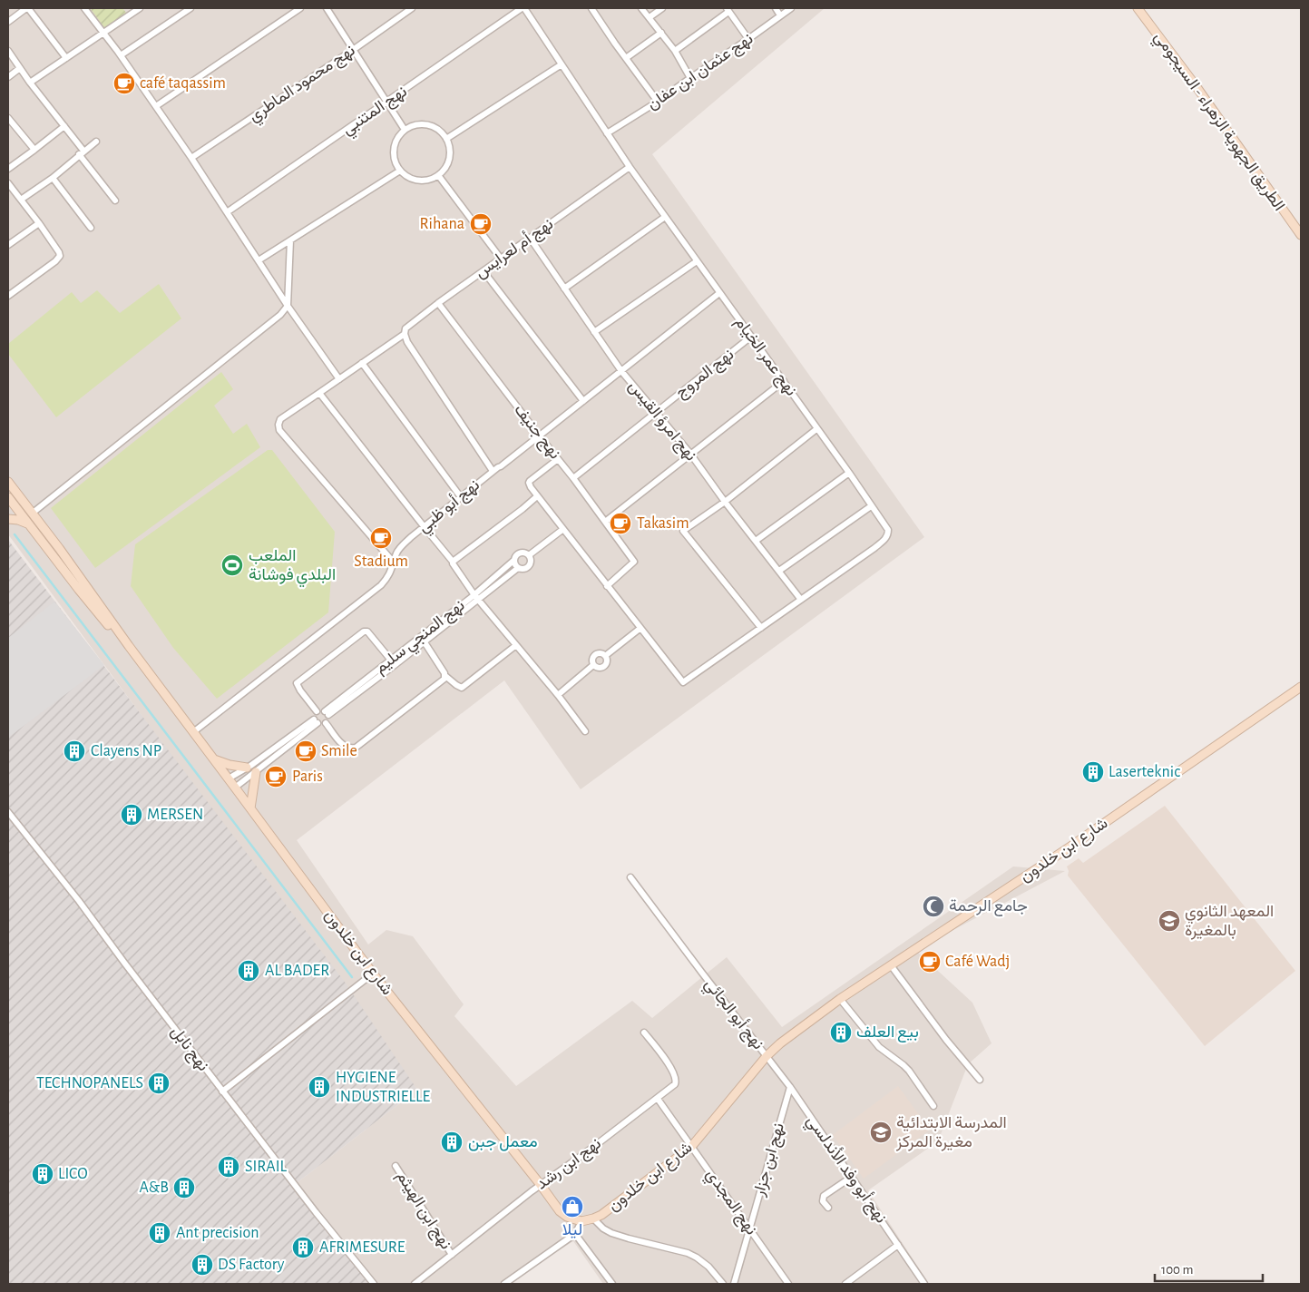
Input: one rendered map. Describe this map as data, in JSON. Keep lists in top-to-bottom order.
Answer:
{
  "streets": {
    "street": [
      "نهج عثمان ابن عفان",
      "نهج محمود الماطري",
      "نهج المتنبي",
      "الطريق الجهوية الزهراء - السيجومي",
      "نهج أم لعرايس",
      "نهج عمر الخيام",
      "نهج المروج",
      "نهج امرؤ القيس",
      "نهج جنيف",
      "نهج أبو ظبي",
      "نهج المنجي سليم",
      "شارع ابن خلدون",
      "نهج أبو الجائي",
      "نهج نابل",
      "نهج ابن جزار",
      "نهج ابن رشد",
      "نهج أبو وفد الأندلسي",
      "نهج المجدي",
      "نهج ابن الهيثم"
    ]
  },
  "crossings": [
    ["نهج عثمان ابن عفان", "نهج عمر الخيام"],
    ["نهج المتنبي", "نهج عمر الخيام"],
    ["نهج أم لعرايس", "نهج عمر الخيام"],
    ["نهج أم لعرايس", "نهج امرؤ القيس"],
    ["نهج أم لعرايس", "نهج جنيف"],
    ["نهج أم لعرايس", "نهج أبو ظبي"],
    ["نهج عمر الخيام", "نهج المروج"],
    ["نهج عمر الخيام", "نهج امرؤ القيس"],
    ["نهج عمر الخيام", "نهج أبو ظبي"],
    ["نهج المروج", "نهج امرؤ القيس"],
    ["نهج المروج", "نهج جنيف"],
    ["نهج امرؤ القيس", "نهج أبو ظبي"],
    ["نهج جنيف", "نهج أبو ظبي"],
    ["نهج أبو ظبي", "شارع ابن خلدون"],
    ["شارع ابن خلدون", "نهج أبو الجائي"],
    ["شارع ابن خلدون", "نهج ابن رشد"],
    ["شارع ابن خلدون", "نهج أبو وفد الأندلسي"],
    ["شارع ابن خلدون", "نهج المجدي"],
    ["نهج أبو الجائي", "نهج أبو وفد الأندلسي"],
    ["نهج ابن جزار", "نهج أبو وفد الأندلسي"],
    ["نهج ابن جزار", "نهج المجدي"],
    ["نهج ابن رشد", "نهج المجدي"],
    ["نهج ابن رشد", "نهج ابن الهيثم"]
  ],
  "places": {
    "cafe": [
      "café taqassim",
      "Rihana",
      "Takasim",
      "Stadium",
      "Smile",
      "Paris",
      "Café Wadj"
    ],
    "sports": ["الملعب البلدي فوشانة"],
    "building": [
      "Clayens NP",
      "Laserteknic",
      "MERSEN",
      "AL BADER",
      "بيع العلف",
      "TECHNOPANELS",
      "HYGIENE INDUSTRIELLE",
      "معمل جبن",
      "SIRAIL",
      "LICO",
      "A&B",
      "Ant precision",
      "AFRIMESURE",
      "DS Factory"
    ],
    "mosque": ["جامع الرحمة"],
    "school or university": ["المعهد الثانوي بالمغيرة", "المدرسة الابتدائية مغيرة المركز"],
    "shop": ["ليلا"]
  },
  "scale_bar": "100 m"
}
